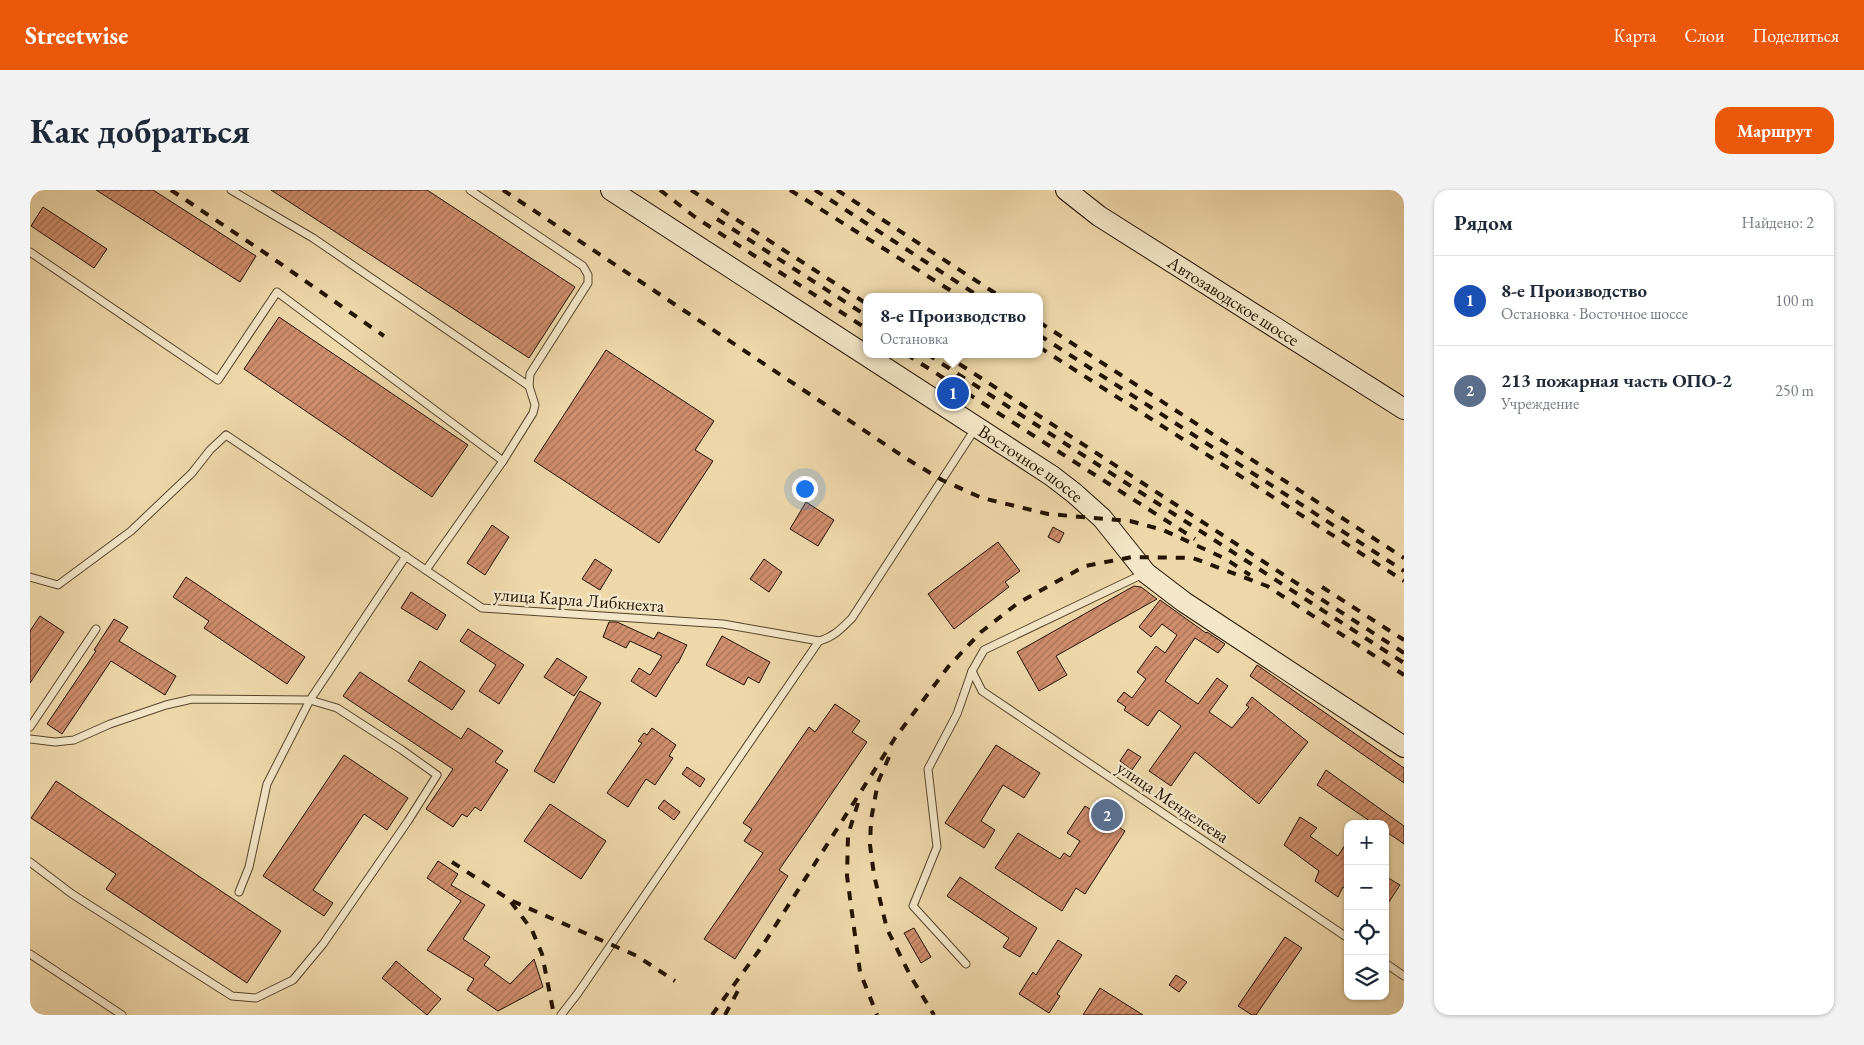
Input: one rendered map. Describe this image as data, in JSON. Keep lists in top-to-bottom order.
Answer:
{
  "streets": {
    "street": ["Автозаводское шоссе", "Восточное шоссе"],
    "lane": ["улица Карла Либкнехта", "улица Менделеева"]
  },
  "page": {
    "header": "Streetwise",
    "nav": ["Карта", "Слои", "Поделиться"],
    "buttons": "Маршрут",
    "title": "Как добраться",
    "heading": ["Рядом", "Найдено: 2"],
    "list": [
      {
        "mark": "1",
        "name": "8-е Производство",
        "note": "Остановка · Восточное шоссе",
        "value": "100 m"
      },
      {
        "mark": "2",
        "name": "213 пожарная часть ОПО-2",
        "note": "Учреждение",
        "value": "250 m"
      }
    ],
    "popup": ["8-е Производство", "Остановка"],
    "pins": ["1", "2"],
    "map_buttons": ["+", "−"]
  }
}
